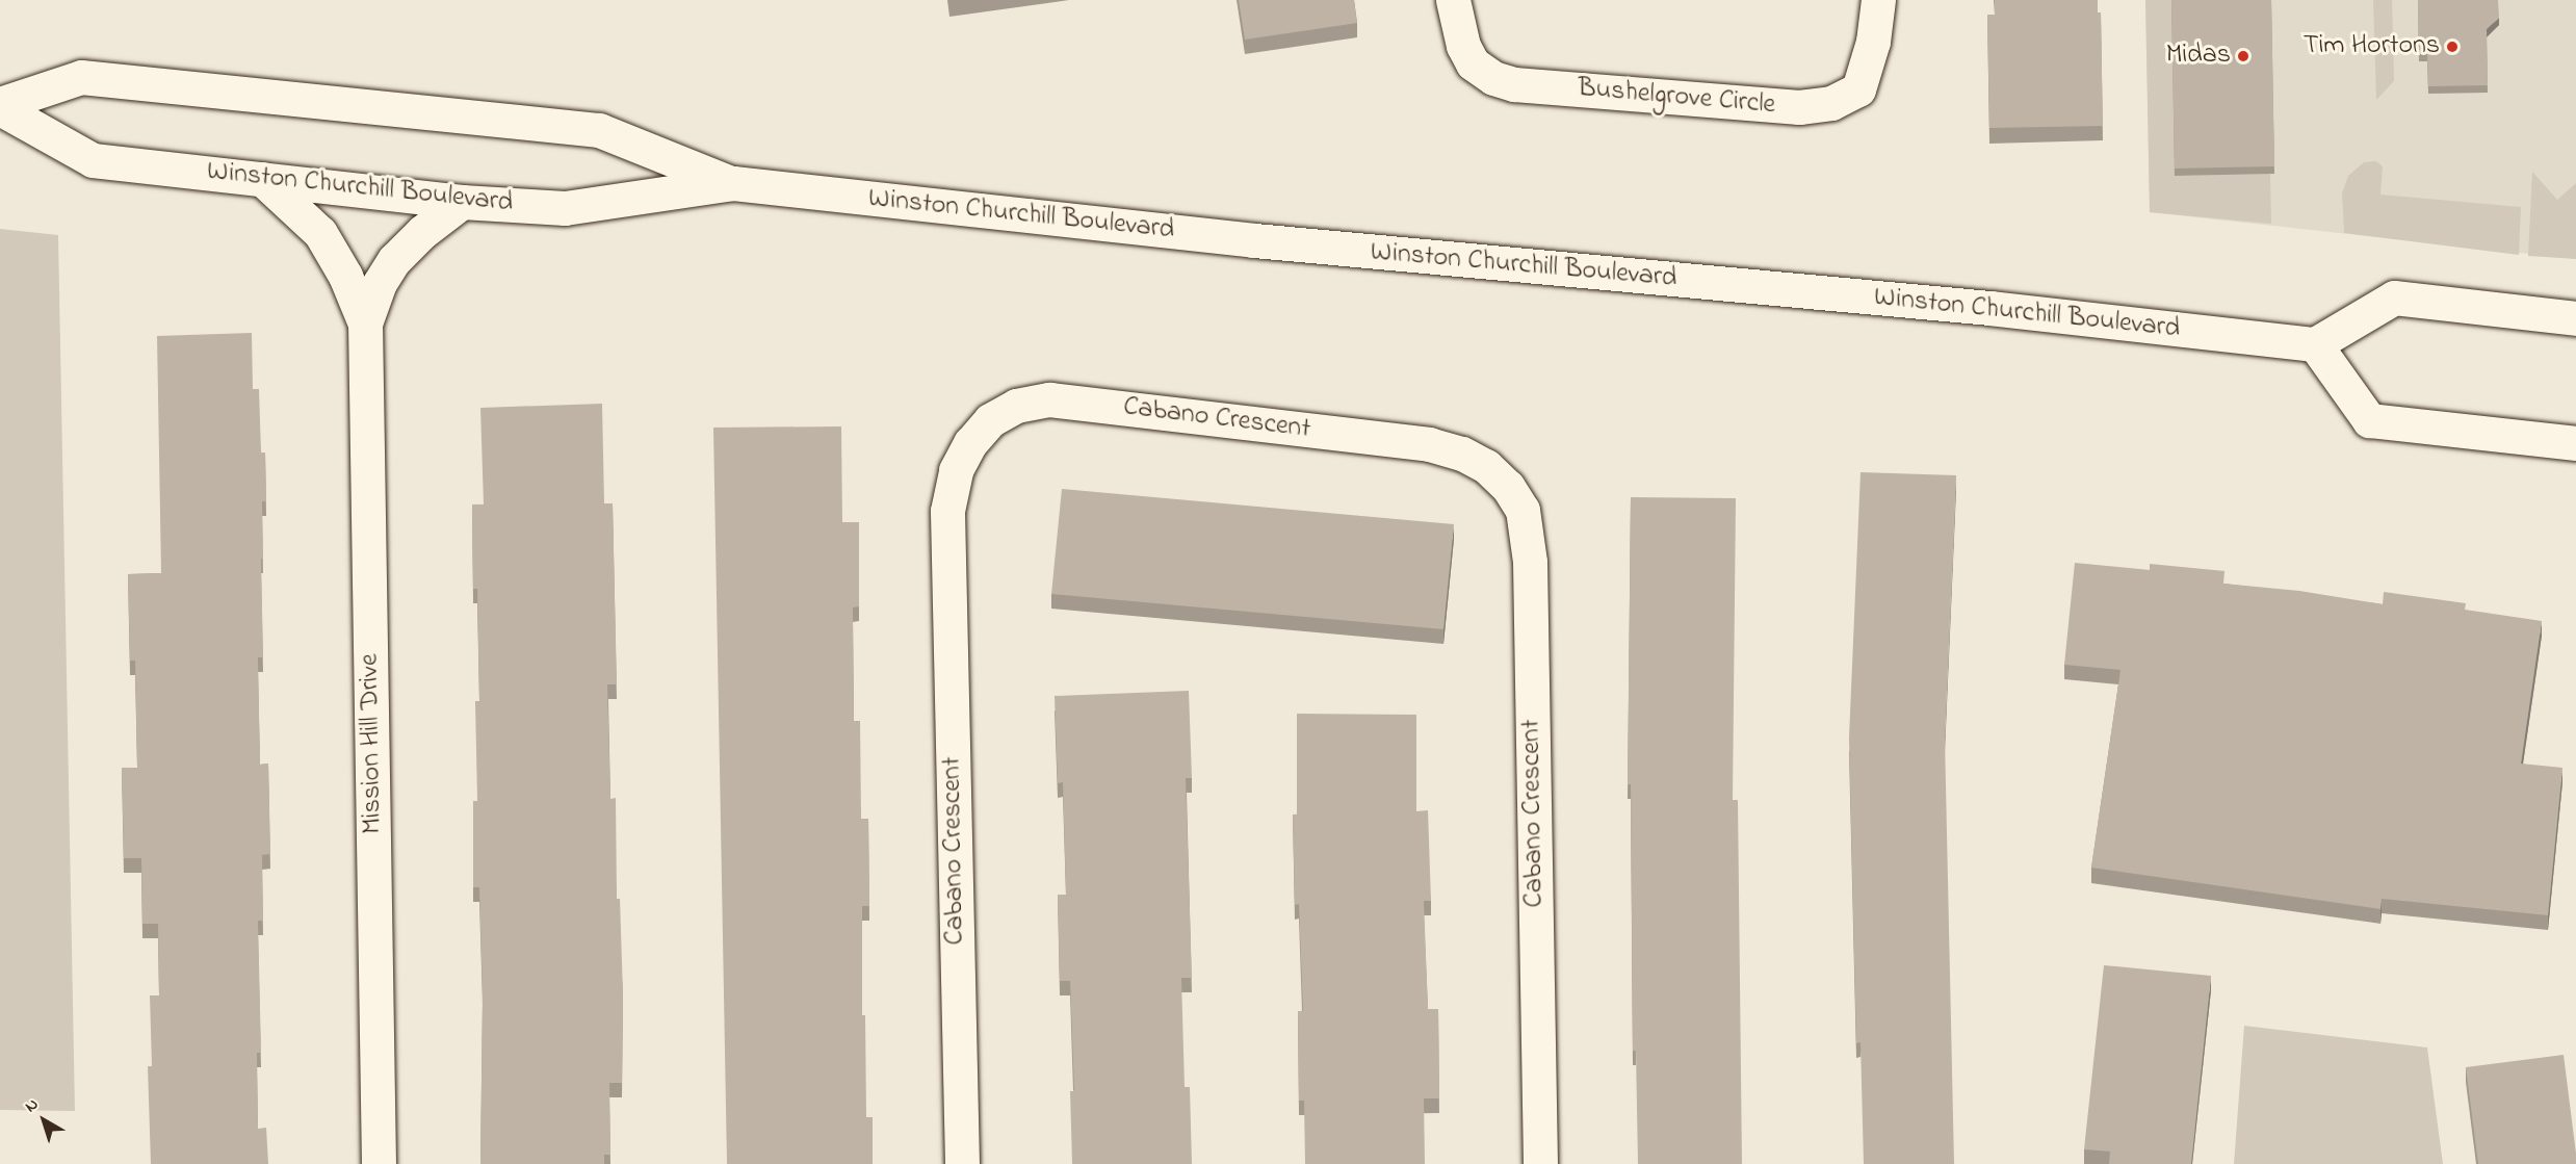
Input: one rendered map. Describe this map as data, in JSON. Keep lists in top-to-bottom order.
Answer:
{
  "streets": {
    "street": [
      "Bushelgrove Circle",
      "Winston Churchill Boulevard",
      "Cabano Crescent",
      "Mission Hill Drive"
    ]
  },
  "crossings": [
    ["Winston Churchill Boulevard", "Mission Hill Drive"]
  ],
  "places": ["Tim Hortons", "Midas"],
  "north": "top left"
}
